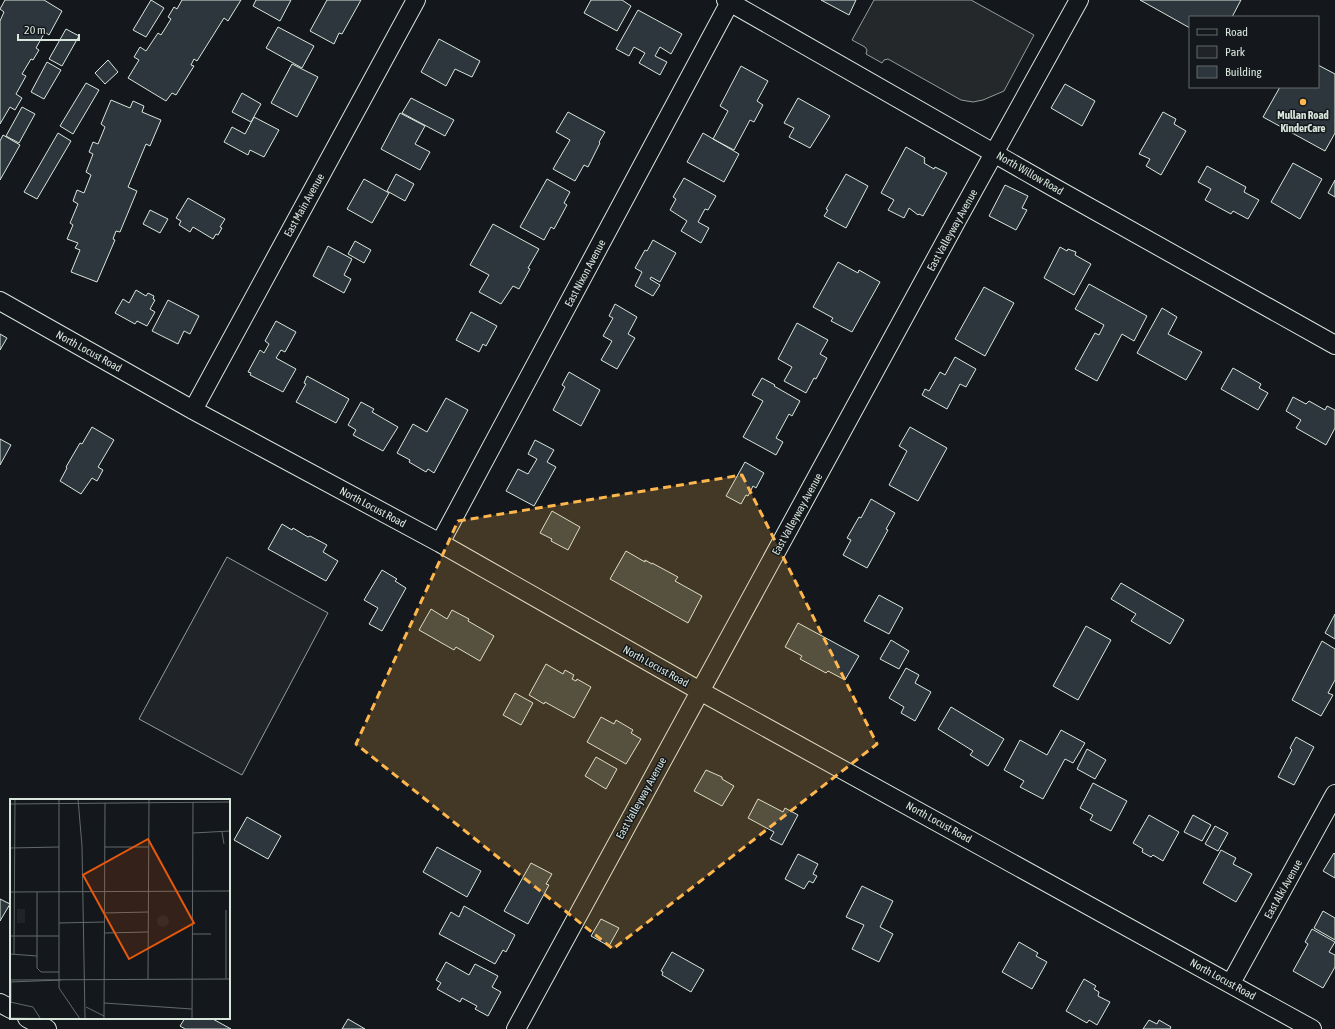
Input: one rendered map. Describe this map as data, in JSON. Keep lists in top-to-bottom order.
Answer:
{
  "streets": {
    "street": [
      "North Willow Road",
      "East Main Avenue",
      "East Valleyway Avenue",
      "East Nixon Avenue",
      "North Locust Road",
      "East Alki Avenue"
    ]
  },
  "crossings": [
    ["North Willow Road", "East Valleyway Avenue"],
    ["North Willow Road", "East Nixon Avenue"],
    ["East Main Avenue", "North Locust Road"],
    ["East Valleyway Avenue", "North Locust Road"],
    ["East Nixon Avenue", "North Locust Road"],
    ["North Locust Road", "East Alki Avenue"]
  ],
  "places": ["Mullan Road KinderCare"],
  "legend": ["Road", "Park", "Building"],
  "scale_bar": "20 m"
}
